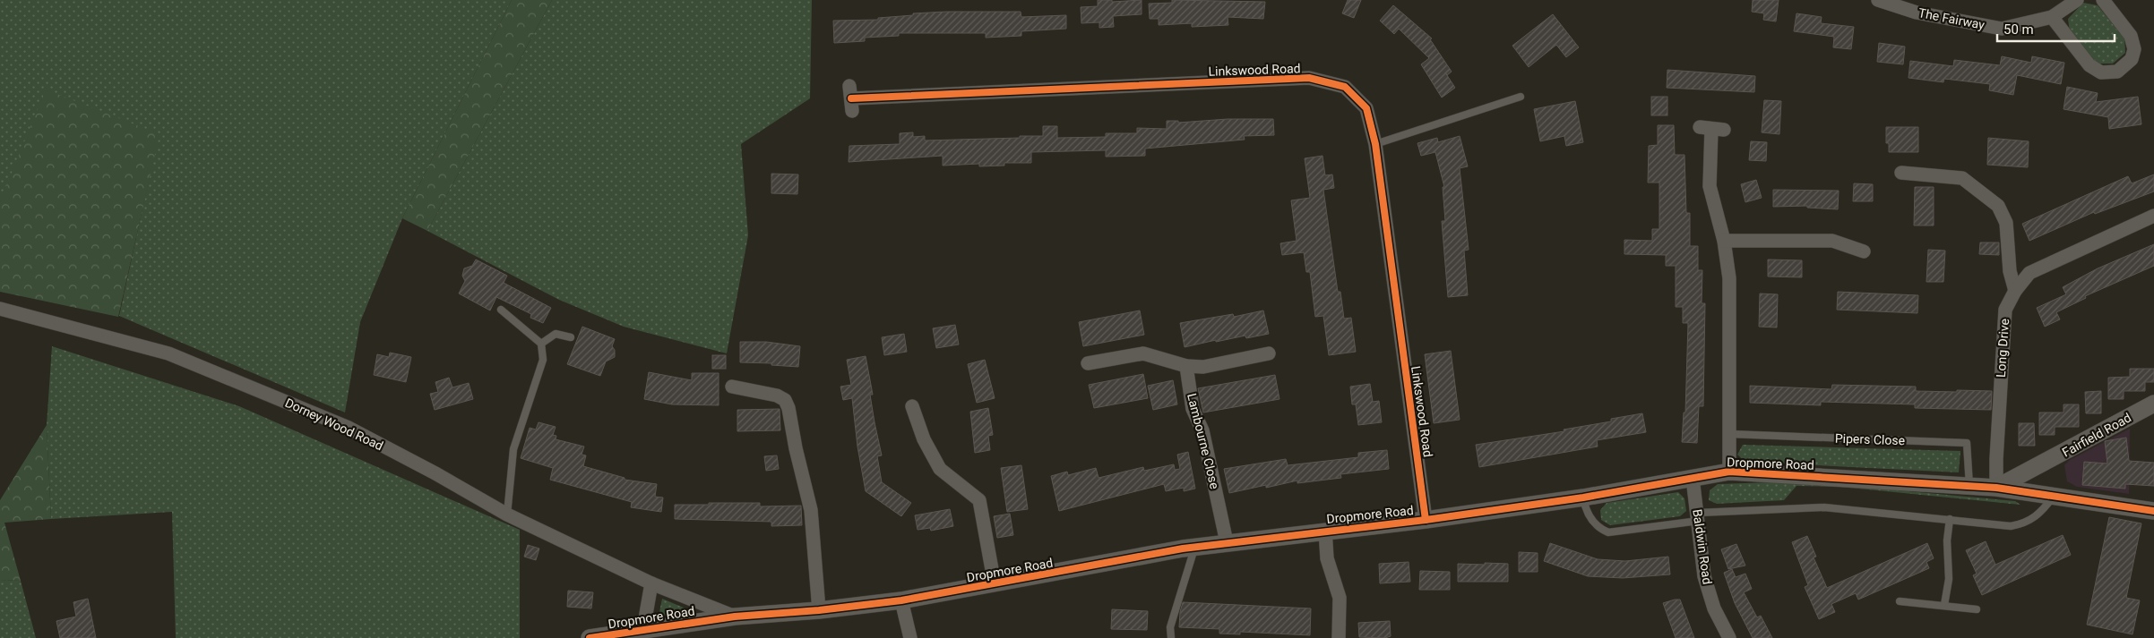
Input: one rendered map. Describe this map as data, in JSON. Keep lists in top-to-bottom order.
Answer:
{
  "streets": {
    "street": [
      "The Fairway",
      "Linkswood Road",
      "Long Drive",
      "Dorney Wood Road",
      "Fairfield Road",
      "Lambourne Close",
      "Dropmore Road",
      "Baldwin Road"
    ],
    "lane": ["Pipers Close"]
  },
  "crossings": [
    ["Linkswood Road", "Dropmore Road"],
    ["Long Drive", "Fairfield Road"],
    ["Long Drive", "Dropmore Road"],
    ["Dorney Wood Road", "Dropmore Road"],
    ["Fairfield Road", "Dropmore Road"],
    ["Pipers Close", "Dropmore Road"],
    ["Lambourne Close", "Dropmore Road"],
    ["Dropmore Road", "Baldwin Road"]
  ],
  "scale_bar": "50 m"
}
